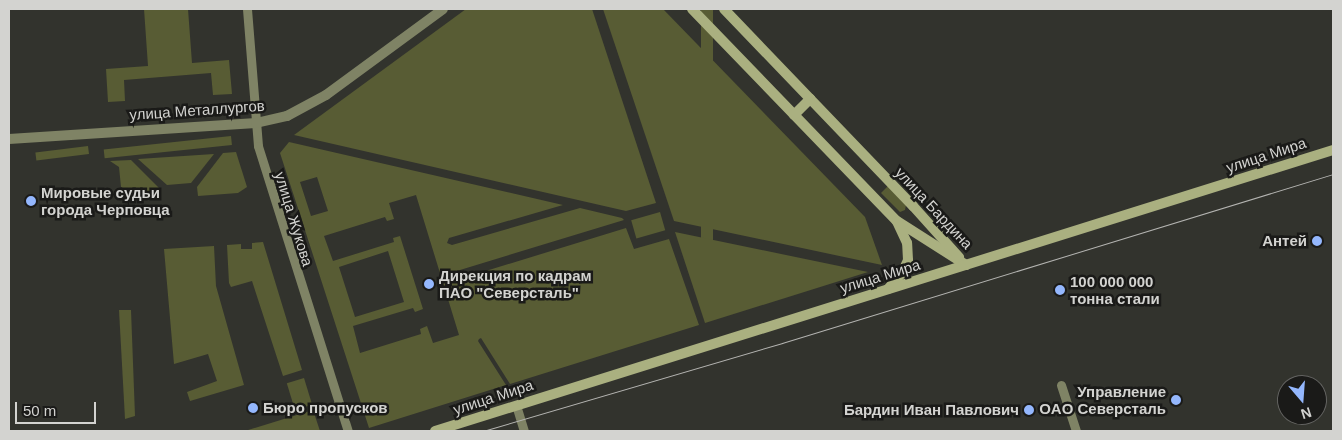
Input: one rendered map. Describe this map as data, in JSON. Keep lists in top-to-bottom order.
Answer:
{
  "streets": {
    "main road": ["улица Мира", "улица Бардина"],
    "street": ["улица Металлургов", "улица Жукова"]
  },
  "crossings": [
    ["улица Металлургов", "улица Жукова"],
    ["улица Мира", "улица Бардина"]
  ],
  "places": [
    "Мировые судьи города Черповца",
    "Антей",
    "Дирекция по кадрам ПАО \"Северсталь\"",
    "100 000 000 тонна стали",
    "Управление OAO Северсталь",
    "Бюро пропусков",
    "Бардин Иван Павлович"
  ],
  "scale_bar": "50 m",
  "north": "bottom"
}
